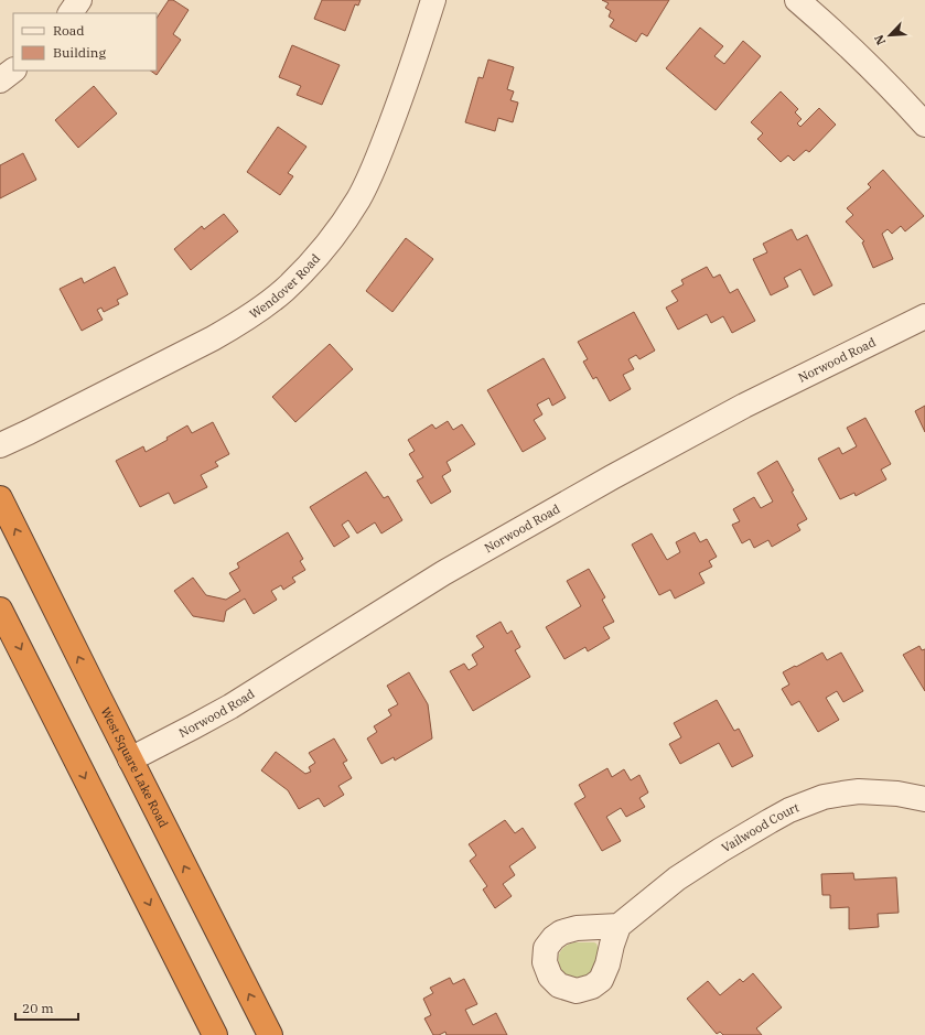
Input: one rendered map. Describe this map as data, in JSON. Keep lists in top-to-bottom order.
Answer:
{
  "streets": {
    "highway": ["West Square Lake Road"],
    "street": ["Wendover Road", "Norwood Road", "Vailwood Court"]
  },
  "crossings": [
    ["Norwood Road", "West Square Lake Road"]
  ],
  "legend": ["Road", "Building"],
  "scale_bar": "20 m",
  "north": "bottom left"
}
